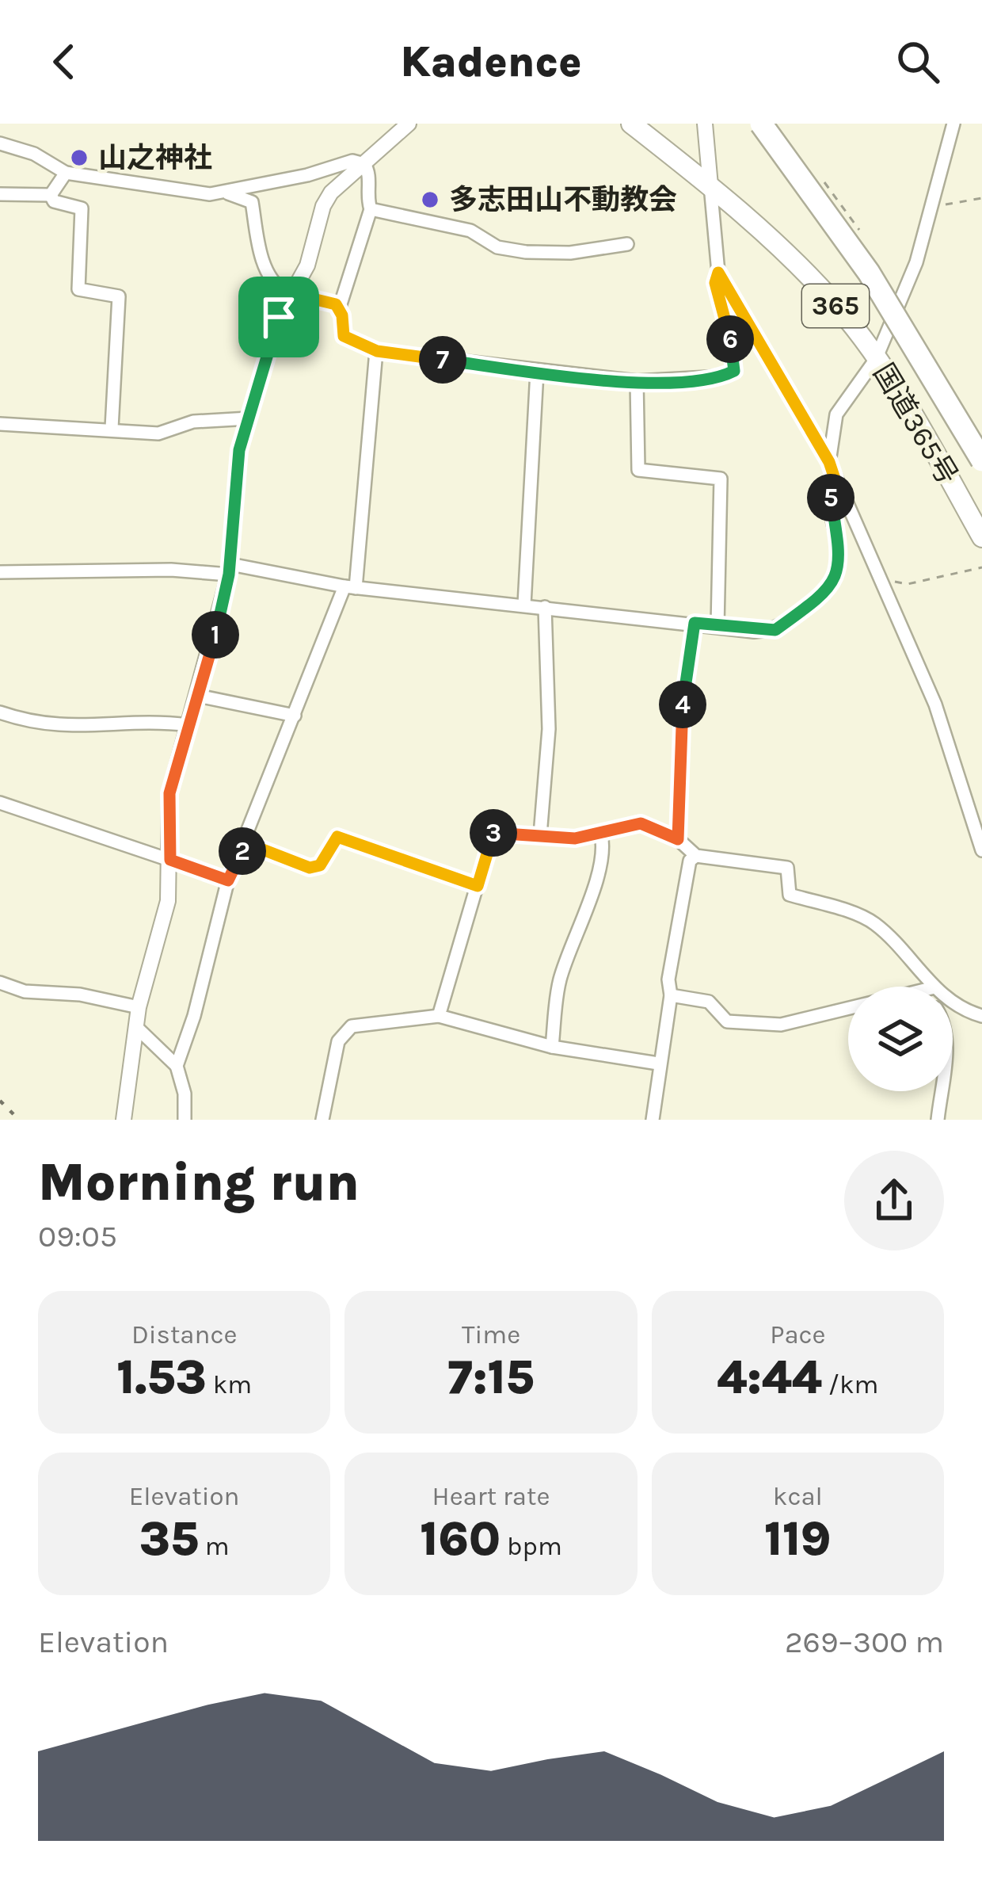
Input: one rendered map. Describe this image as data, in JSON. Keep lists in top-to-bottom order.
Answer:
{
  "streets": {
    "highway": ["365", "国道365号"]
  },
  "places": ["山之神社", "多志田山不動教会"],
  "page": {
    "header": "Kadence",
    "pins": [
      "6",
      "7",
      "5",
      "1",
      "4",
      "3",
      "2"
    ],
    "heading": ["Morning run", "09:05"],
    "stats": [
      ["Distance", "1.53 km"],
      ["Time", "7:15"],
      ["Pace", "4:44 /km"],
      ["Elevation", "35 m"],
      ["Heart rate", "160 bpm"],
      ["kcal", "119"]
    ],
    "chart": ["Elevation", "269–300 m"]
  }
}
